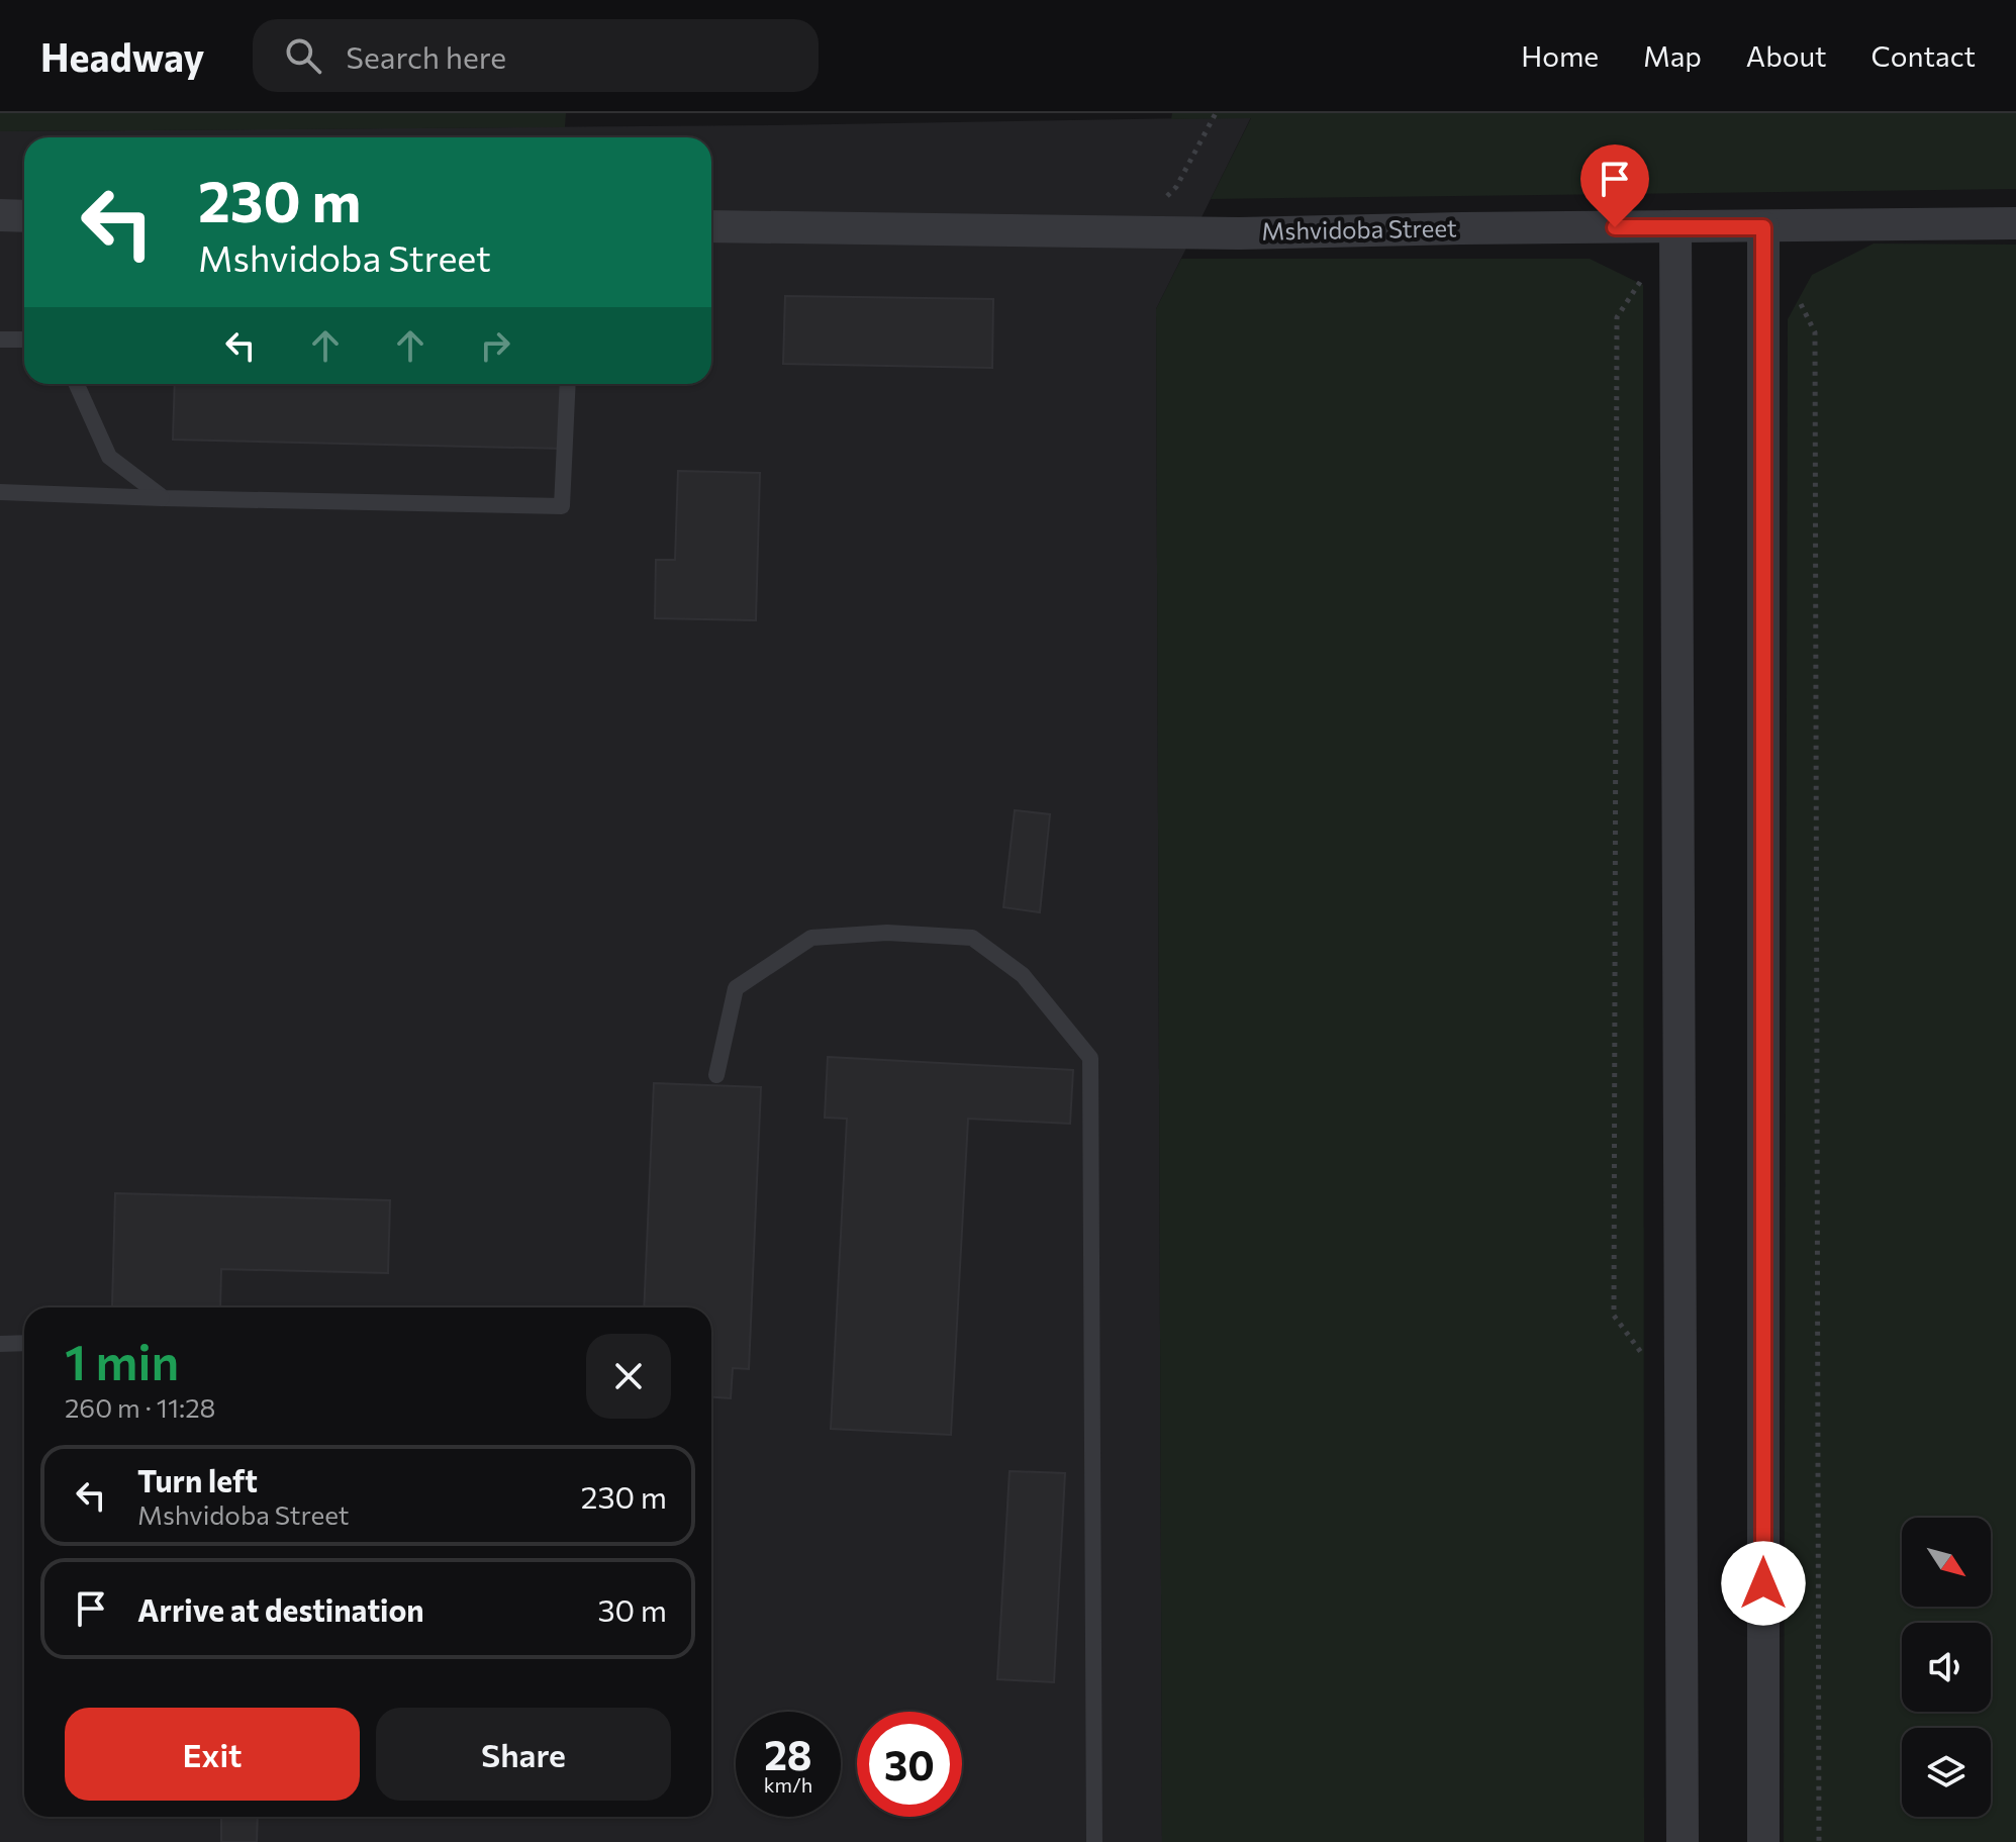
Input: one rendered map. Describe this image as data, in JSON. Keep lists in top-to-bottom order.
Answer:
{
  "streets": {
    "street": ["Mshvidoba Street"]
  },
  "north": "bottom right",
  "page": {
    "header": "Headway",
    "search": "Search here",
    "nav": [
      "Home",
      "Map",
      "About",
      "Contact"
    ],
    "turn": ["230 m", "Mshvidoba Street"],
    "heading": ["1 min", "260 m · 11:28"],
    "list": [
      {
        "name": "Turn left",
        "note": "Mshvidoba Street",
        "value": "230 m"
      },
      {
        "name": "Arrive at destination",
        "value": "30 m"
      }
    ],
    "buttons": ["Exit", "Share"],
    "speed": "28 km/h",
    "limit": "30"
  }
}
